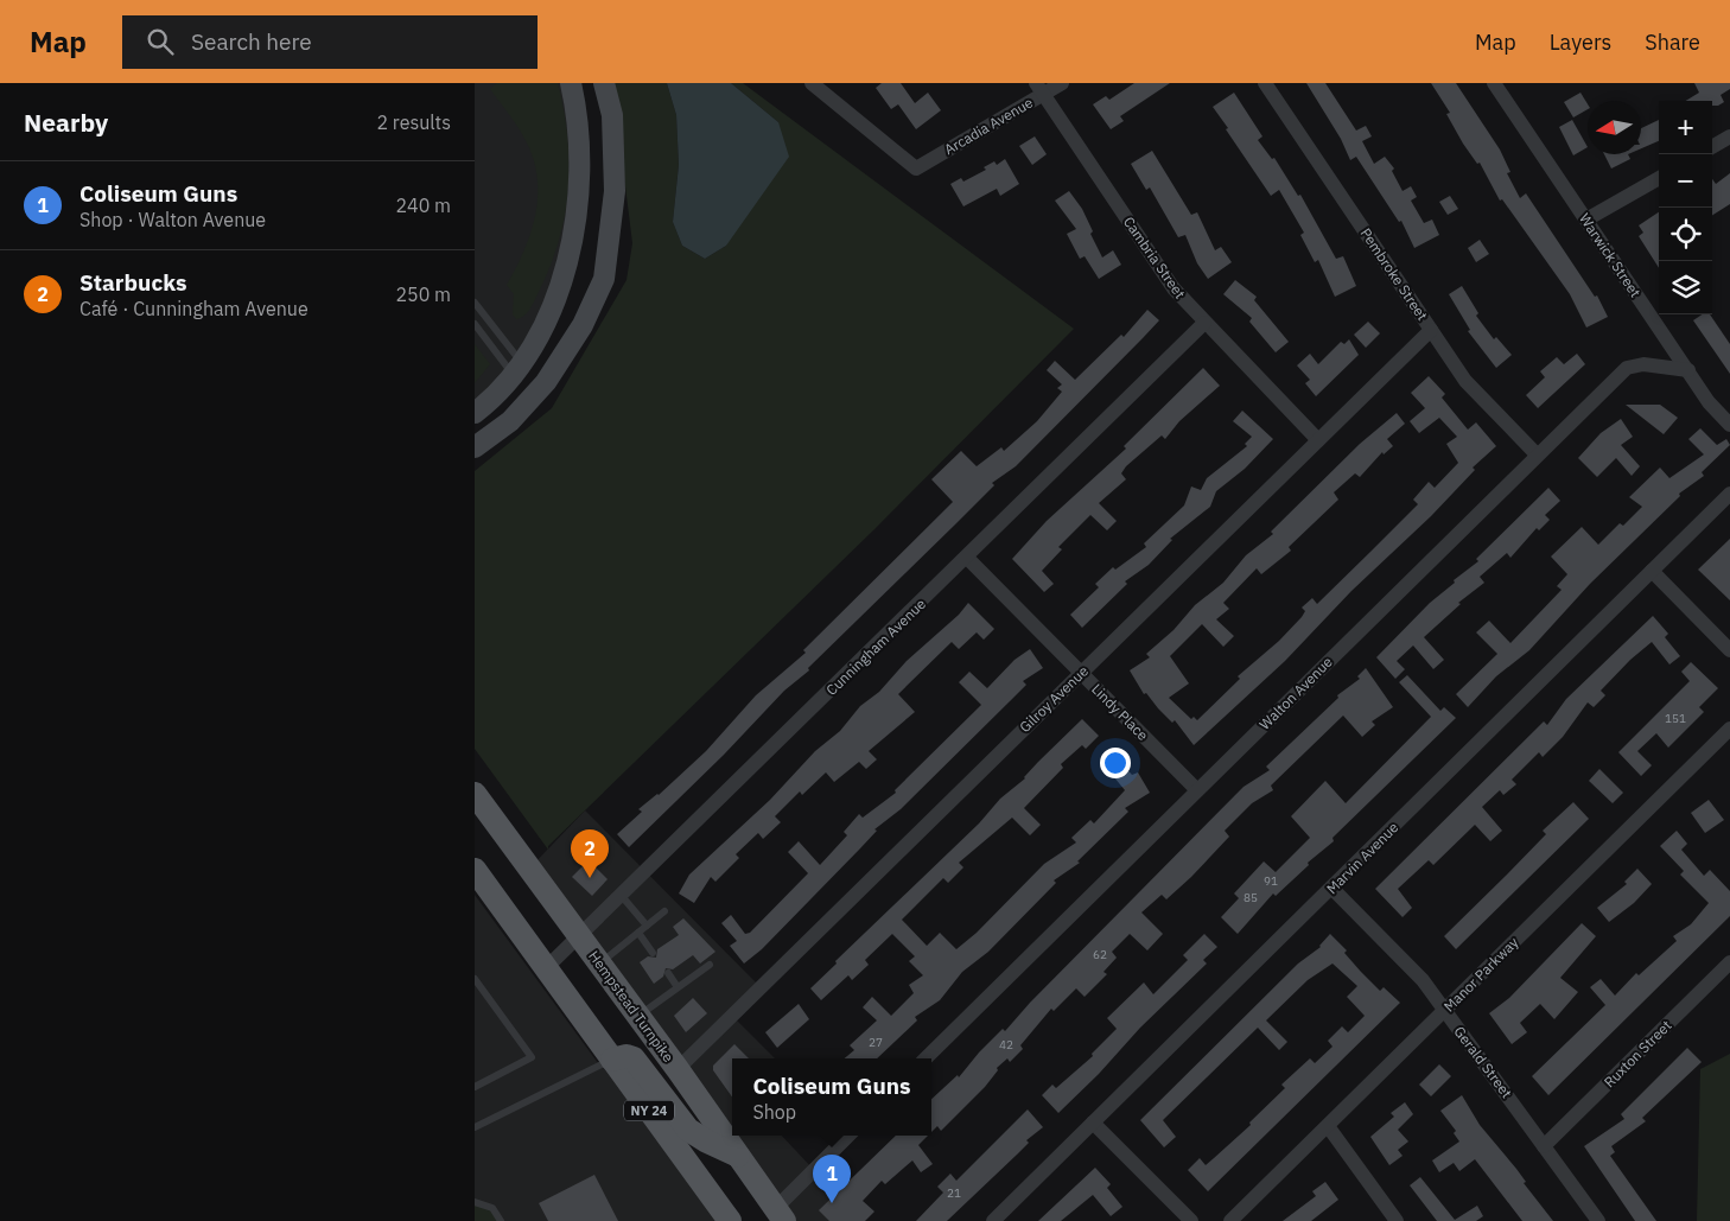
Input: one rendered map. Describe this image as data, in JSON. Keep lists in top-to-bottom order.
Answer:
{
  "streets": {
    "main road": ["Hempstead Turnpike", "NY 24"],
    "street": [
      "Arcadia Avenue",
      "Warwick Street",
      "Cambria Street",
      "Pembroke Street",
      "Cunningham Avenue",
      "Walton Avenue",
      "Gilroy Avenue",
      "Lindy Place",
      "Marvin Avenue",
      "Manor Parkway",
      "Ruxton Street",
      "Gerald Street"
    ]
  },
  "crossings": [
    ["Arcadia Avenue", "Cambria Street"],
    ["Warwick Street", "Walton Avenue"],
    ["Cambria Street", "Cunningham Avenue"],
    ["Cambria Street", "Gilroy Avenue"],
    ["Pembroke Street", "Walton Avenue"],
    ["Pembroke Street", "Gilroy Avenue"],
    ["Cunningham Avenue", "Lindy Place"],
    ["Cunningham Avenue", "Hempstead Turnpike"],
    ["Cunningham Avenue", "NY 24"],
    ["Walton Avenue", "Lindy Place"],
    ["Gilroy Avenue", "Lindy Place"],
    ["Gilroy Avenue", "Hempstead Turnpike"],
    ["Marvin Avenue", "Gerald Street"],
    ["Manor Parkway", "Gerald Street"],
    ["Ruxton Street", "Gerald Street"]
  ],
  "house_numbers": [
    "151",
    "91",
    "85",
    "62",
    "27",
    "42",
    "21"
  ],
  "north": "left",
  "page": {
    "header": "Map",
    "search": "Search here",
    "nav": ["Map", "Layers", "Share"],
    "heading": ["Nearby", "2 results"],
    "map_buttons": ["+", "−"],
    "list": [
      {
        "mark": "1",
        "name": "Coliseum Guns",
        "note": "Shop · Walton Avenue",
        "value": "240 m"
      },
      {
        "mark": "2",
        "name": "Starbucks",
        "note": "Café · Cunningham Avenue",
        "value": "250 m"
      }
    ],
    "pins": ["2", "1"],
    "popup": ["Coliseum Guns", "Shop"]
  }
}
